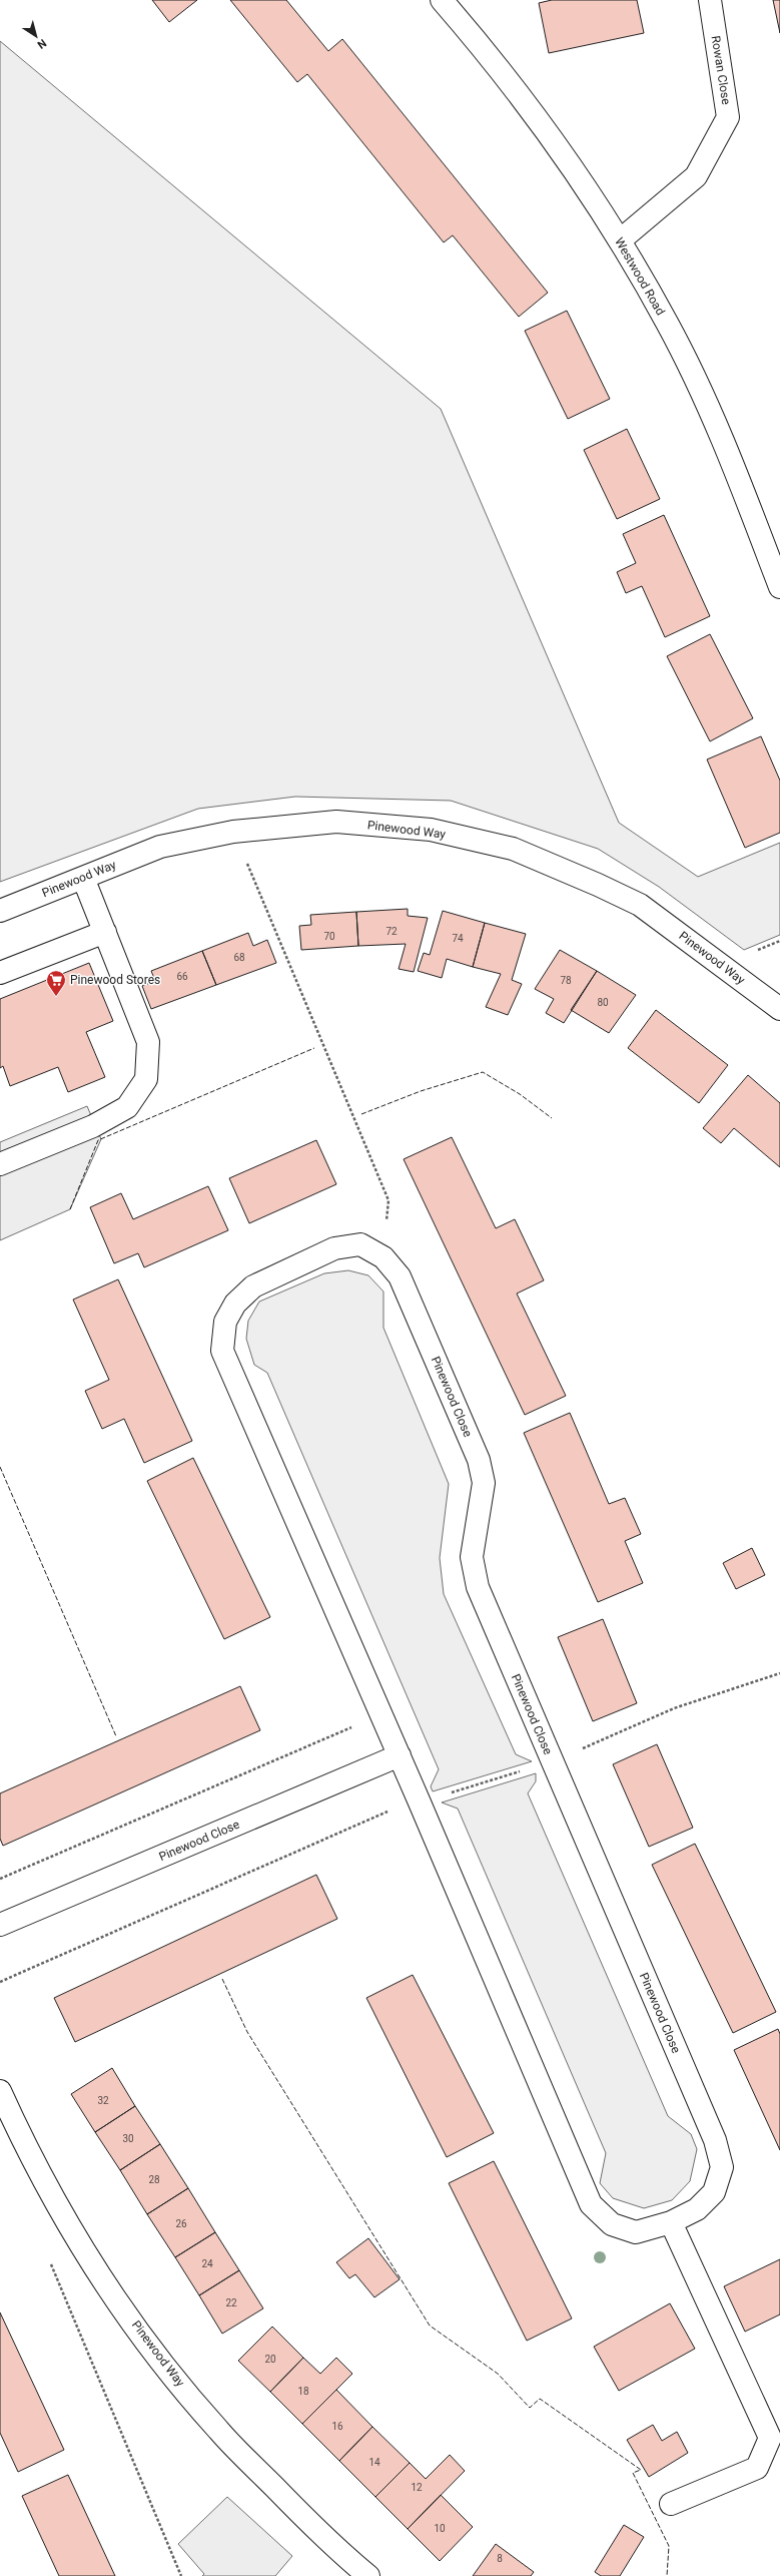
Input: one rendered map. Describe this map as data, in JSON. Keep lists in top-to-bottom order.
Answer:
{
  "streets": {
    "street": [
      "Rowan Close",
      "Westwood Road",
      "Pinewood Way",
      "Pinewood Close"
    ]
  },
  "crossings": [
    ["Rowan Close", "Westwood Road"]
  ],
  "places": {
    "supermarket": ["Pinewood Stores"]
  },
  "house_numbers": [
    "72",
    "70",
    "74",
    "68",
    "66",
    "78",
    "80",
    "32",
    "30",
    "28",
    "26",
    "24",
    "22",
    "20",
    "18",
    "16",
    "14",
    "12",
    "10",
    "8"
  ],
  "north": "bottom right"
}
